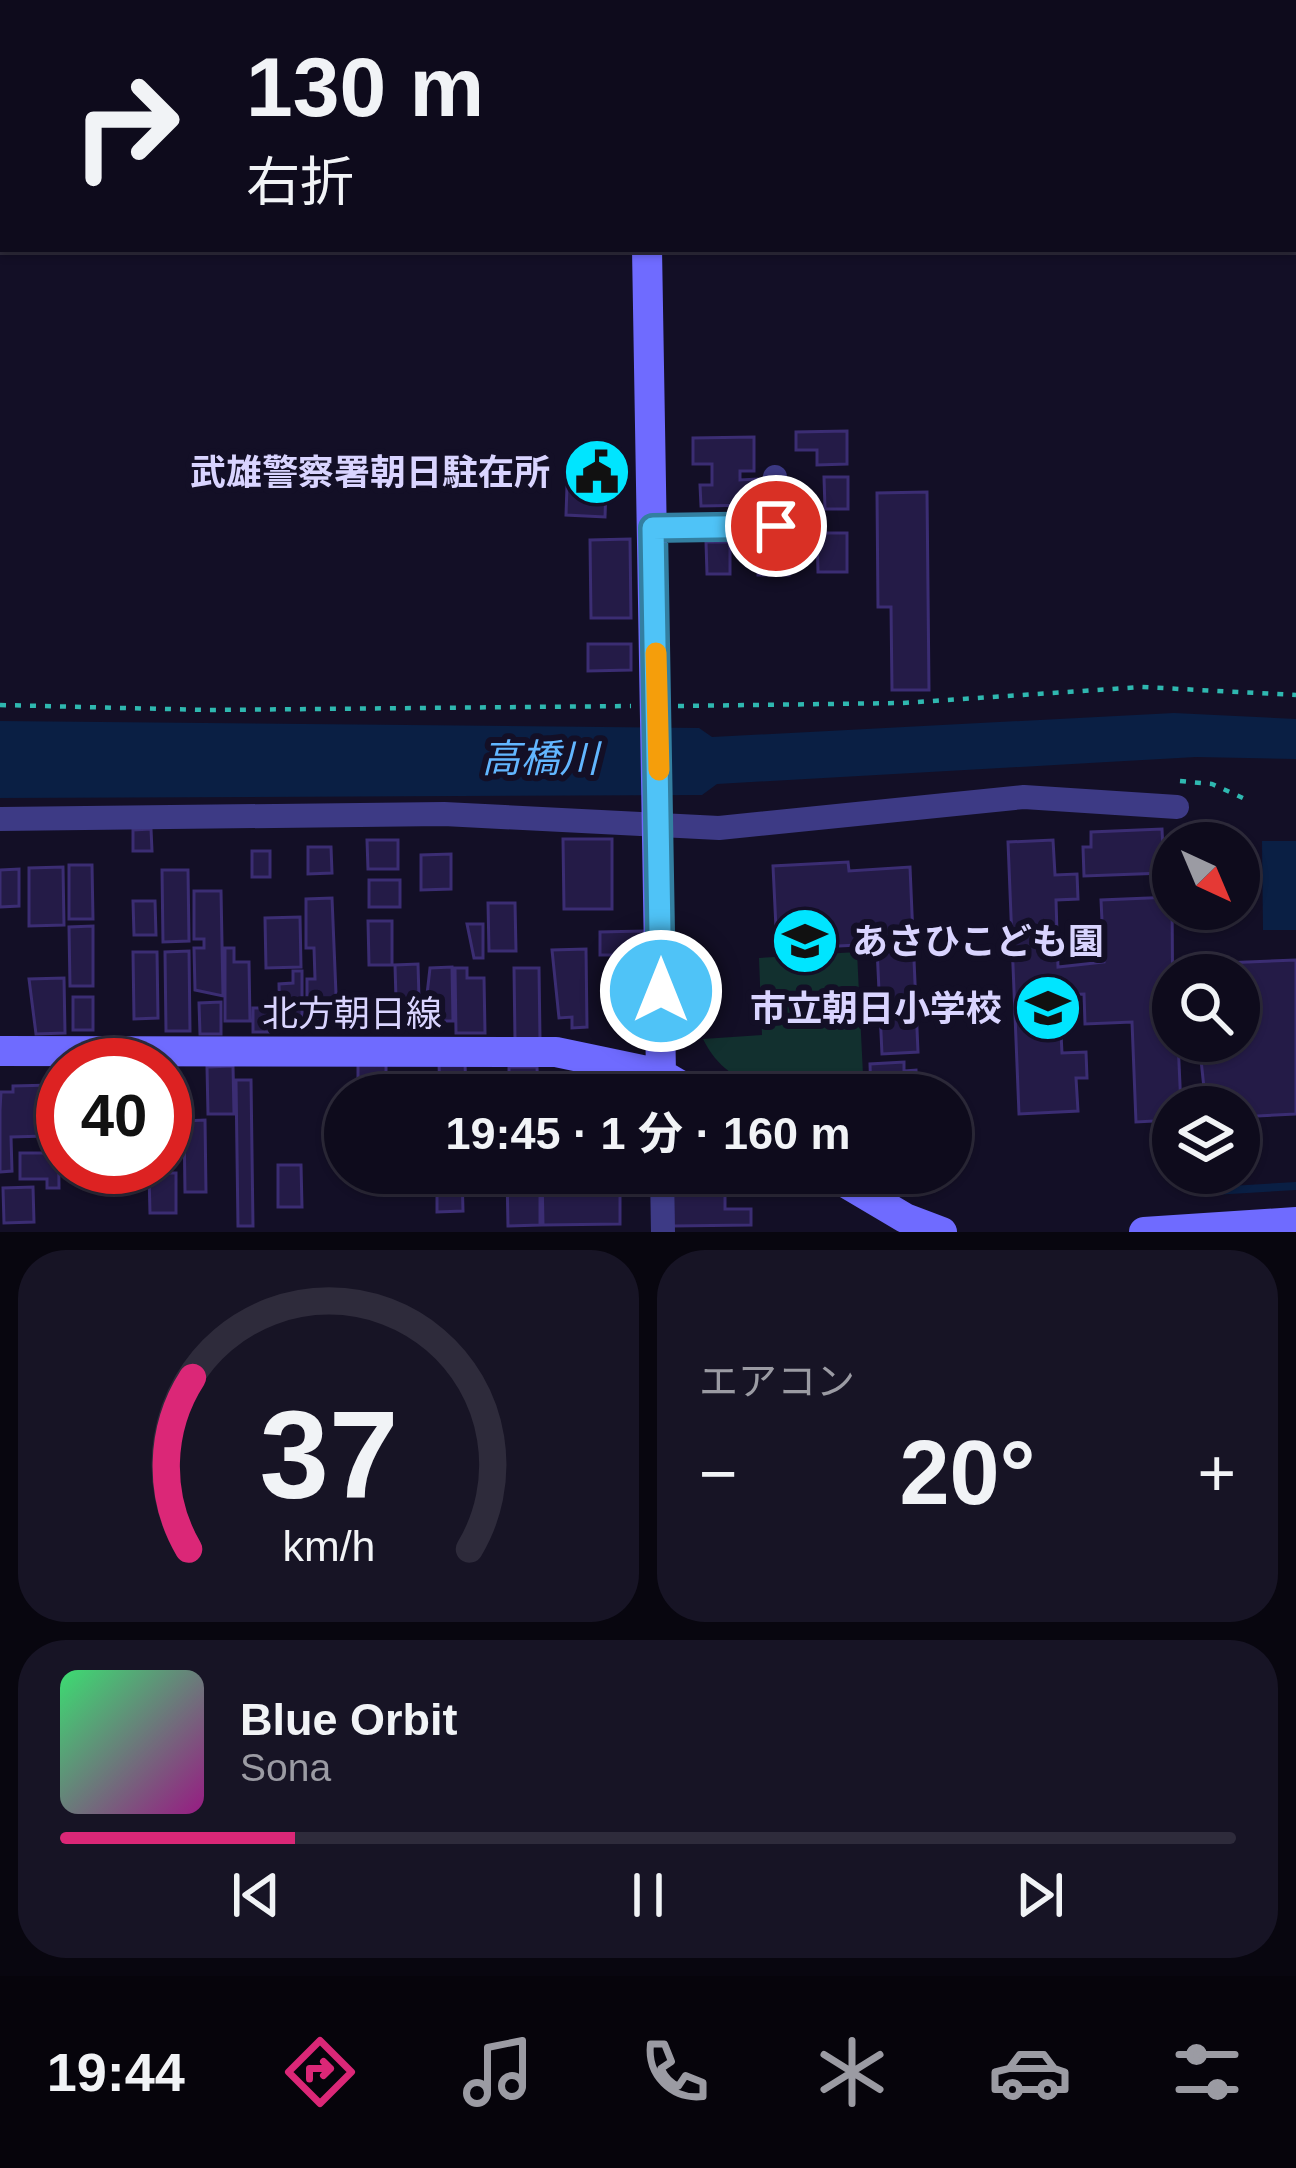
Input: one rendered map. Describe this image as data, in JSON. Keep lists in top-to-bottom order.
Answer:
{
  "streets": {
    "main road": ["北方朝日線"]
  },
  "water": ["高橋川"],
  "places": {
    "public building": ["武雄警察署朝日駐在所"],
    "school or university": ["あさひこども園", "市立朝日小学校"]
  },
  "north": "bottom right",
  "page": {
    "turn": ["130 m", "右折"],
    "limit": "40",
    "trip": "19:45 · 1 分 · 160 m",
    "tile": "エアコン",
    "heat": ["−", "20°", "+"],
    "song": ["Blue Orbit", "Sona"],
    "tabs": "19:44",
    "gauge": ["37", "km/h"]
  }
}
